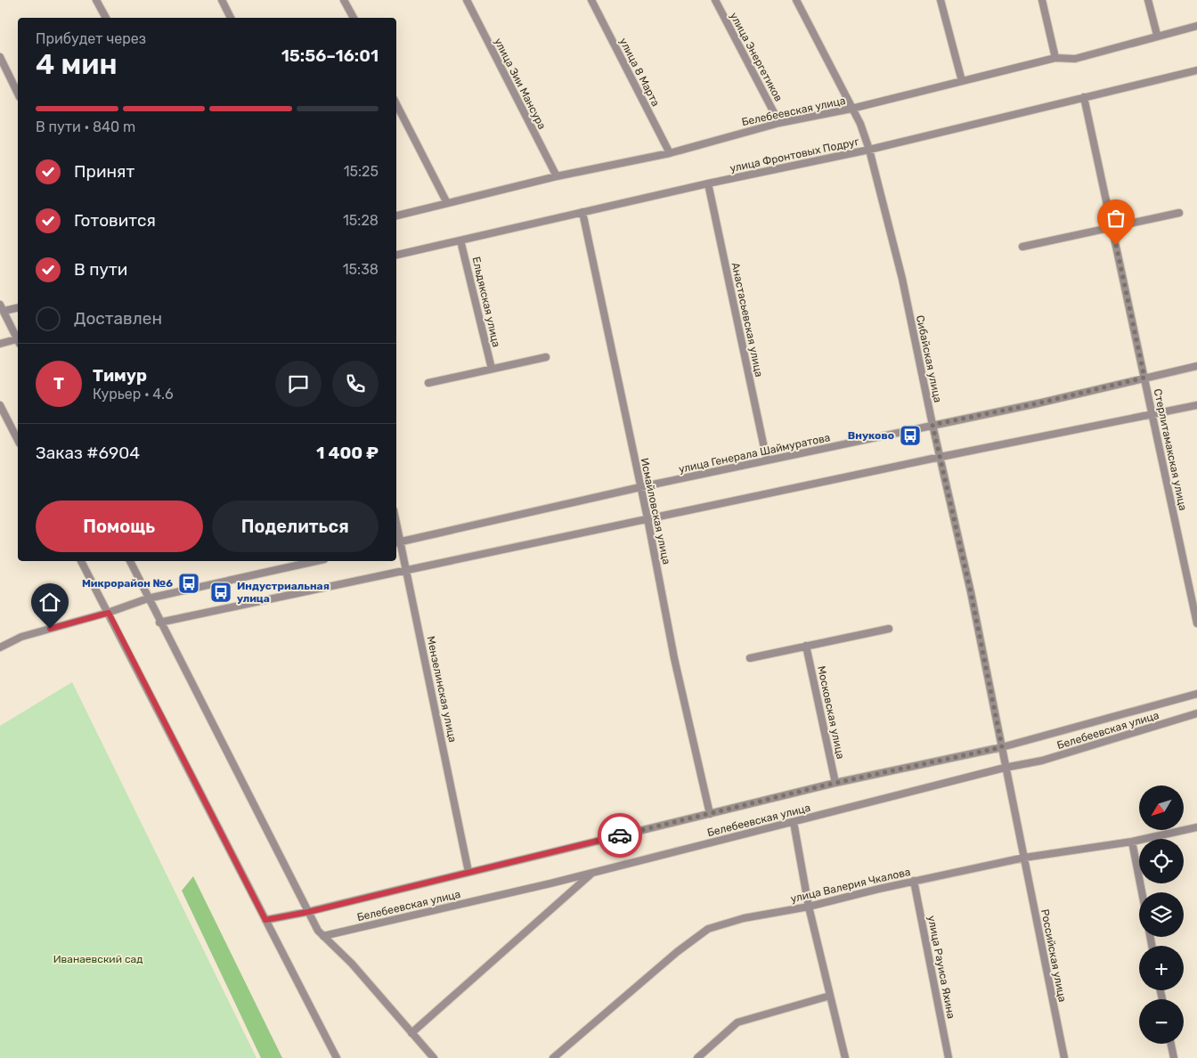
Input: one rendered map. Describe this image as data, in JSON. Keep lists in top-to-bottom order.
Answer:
{
  "streets": {
    "street": [
      "улица Энергетиков",
      "улица 8 Марта",
      "улица Зии Мансура",
      "Белебеевская улица",
      "улица Фронтовых Подруг",
      "Ельдякская улица",
      "Анастасьевская улица",
      "Сибайская улица",
      "Стерлитамакская улица",
      "улица Генерала Шаймуратова",
      "Исмайловская улица",
      "Мензелинская улица",
      "Московская улица",
      "улица Валерия Чкалова",
      "Российская улица",
      "улица Рауиса Яхина"
    ]
  },
  "crossings": [
    ["улица Энергетиков", "Белебеевская улица"],
    ["улица 8 Марта", "Белебеевская улица"],
    ["улица Зии Мансура", "Белебеевская улица"],
    ["Белебеевская улица", "Сибайская улица"],
    ["Белебеевская улица", "Исмайловская улица"],
    ["Белебеевская улица", "Мензелинская улица"],
    ["Белебеевская улица", "Московская улица"],
    ["Белебеевская улица", "Российская улица"],
    ["улица Фронтовых Подруг", "Ельдякская улица"],
    ["улица Фронтовых Подруг", "Анастасьевская улица"],
    ["улица Фронтовых Подруг", "Сибайская улица"],
    ["улица Фронтовых Подруг", "Стерлитамакская улица"],
    ["улица Фронтовых Подруг", "Исмайловская улица"],
    ["Анастасьевская улица", "улица Генерала Шаймуратова"],
    ["Сибайская улица", "улица Генерала Шаймуратова"],
    ["Сибайская улица", "Российская улица"],
    ["Стерлитамакская улица", "улица Генерала Шаймуратова"],
    ["улица Генерала Шаймуратова", "Исмайловская улица"],
    ["улица Генерала Шаймуратова", "Мензелинская улица"],
    ["улица Валерия Чкалова", "Российская улица"],
    ["улица Валерия Чкалова", "улица Рауиса Яхина"]
  ],
  "parks": ["Иванаевский сад"],
  "places": {
    "bus stop": ["Внуково", "Микрорайон №6", "Индустриальная улица"]
  },
  "north": "bottom left",
  "page": {
    "heading": ["4 мин", "Прибудет через", "15:56–16:01"],
    "panel": [
      "Тимур",
      "Курьер · 4.6",
      "Заказ #6904",
      "1 400 ₽"
    ],
    "bar": "В пути · 840 m",
    "list": [
      ["Принят", "15:25"],
      ["Готовится", "15:28"],
      ["В пути", "15:38"],
      "Доставлен"
    ],
    "round": "Т",
    "buttons": ["Помощь", "Поделиться"],
    "map_buttons": ["+", "−"]
  }
}
